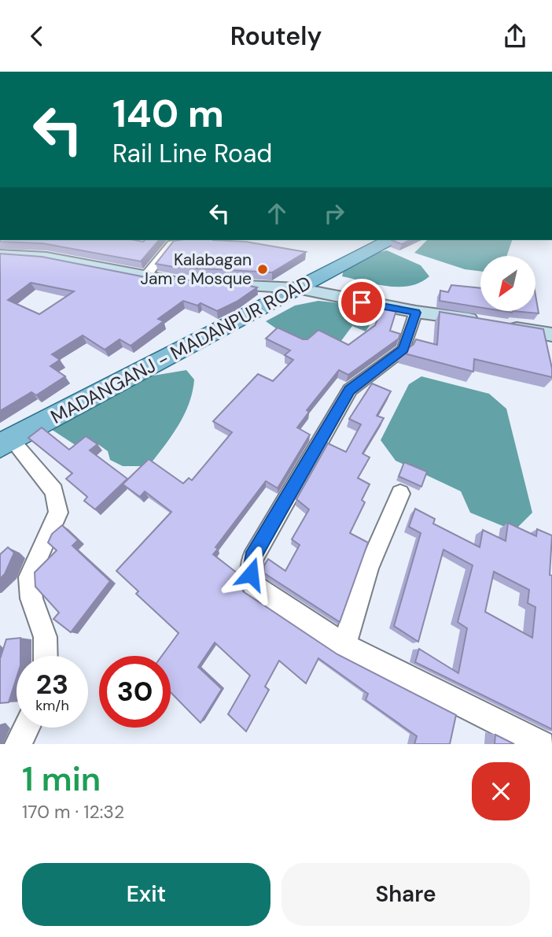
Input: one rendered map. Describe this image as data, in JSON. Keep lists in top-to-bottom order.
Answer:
{
  "streets": {
    "main road": ["MADANGANJ - MADANPUR ROAD"]
  },
  "places": ["Kalabagan Jam e Mosque"],
  "north": "bottom left",
  "page": {
    "header": "Routely",
    "turn": ["140 m", "Rail Line Road"],
    "speed": "23 km/h",
    "limit": "30",
    "heading": ["1 min", "170 m · 12:32"],
    "buttons": ["Exit", "Share"]
  }
}
